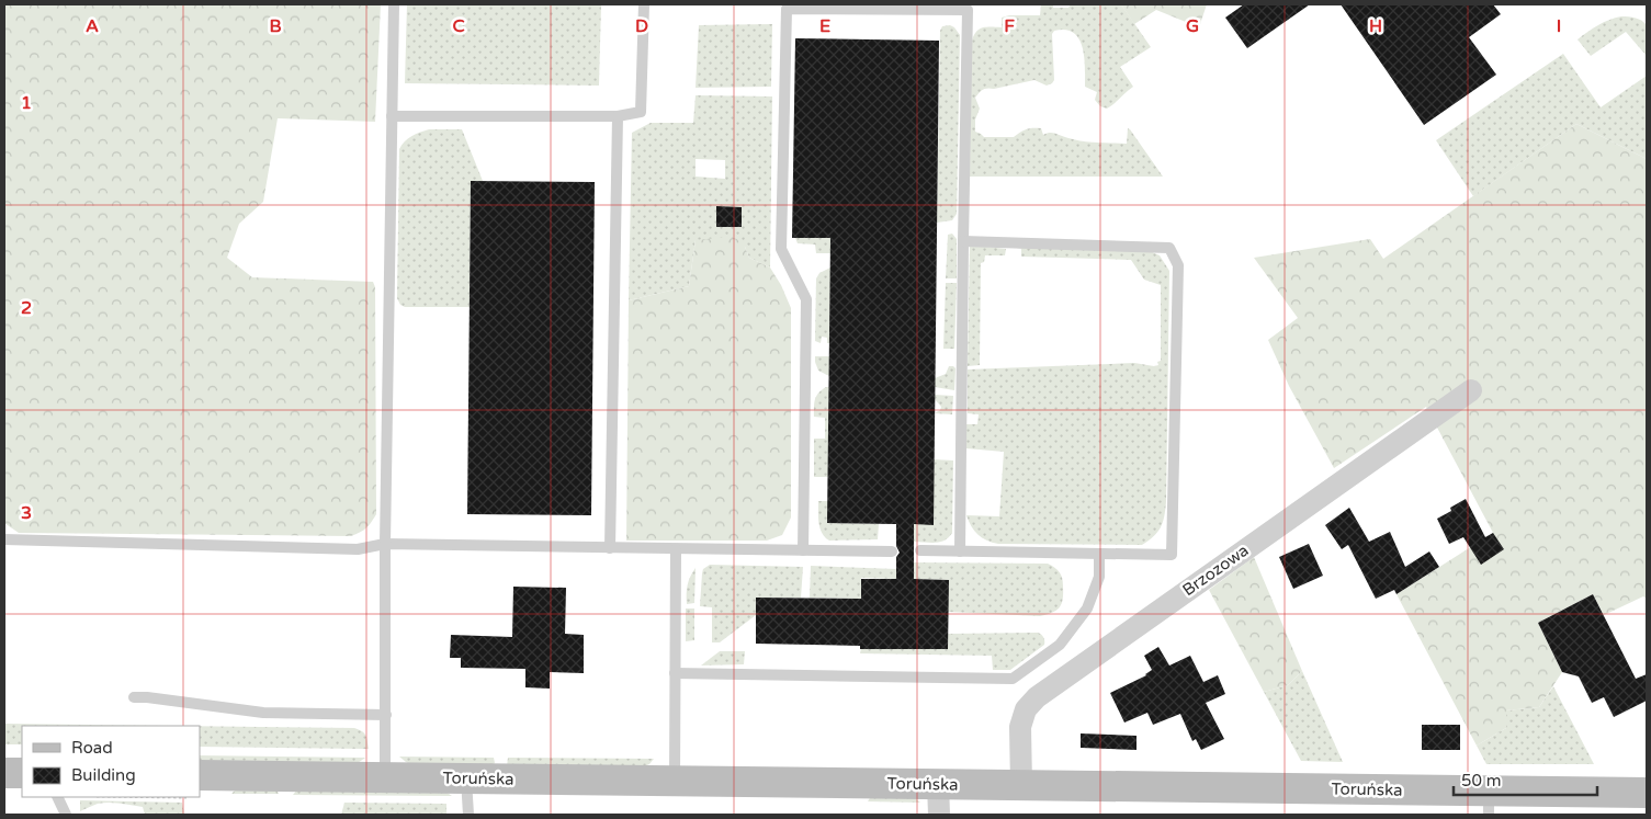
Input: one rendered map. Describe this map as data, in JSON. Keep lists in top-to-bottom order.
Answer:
{
  "streets": {
    "street": ["Brzozowa", "Toruńska"]
  },
  "crossings": [
    ["Brzozowa", "Toruńska"]
  ],
  "legend": ["Road", "Building"],
  "scale_bar": "50 m",
  "grid": {
    "columns": [
      "A",
      "B",
      "C",
      "D",
      "E",
      "F",
      "G",
      "H",
      "I"
    ],
    "rows": ["1", "2", "3"]
  }
}
